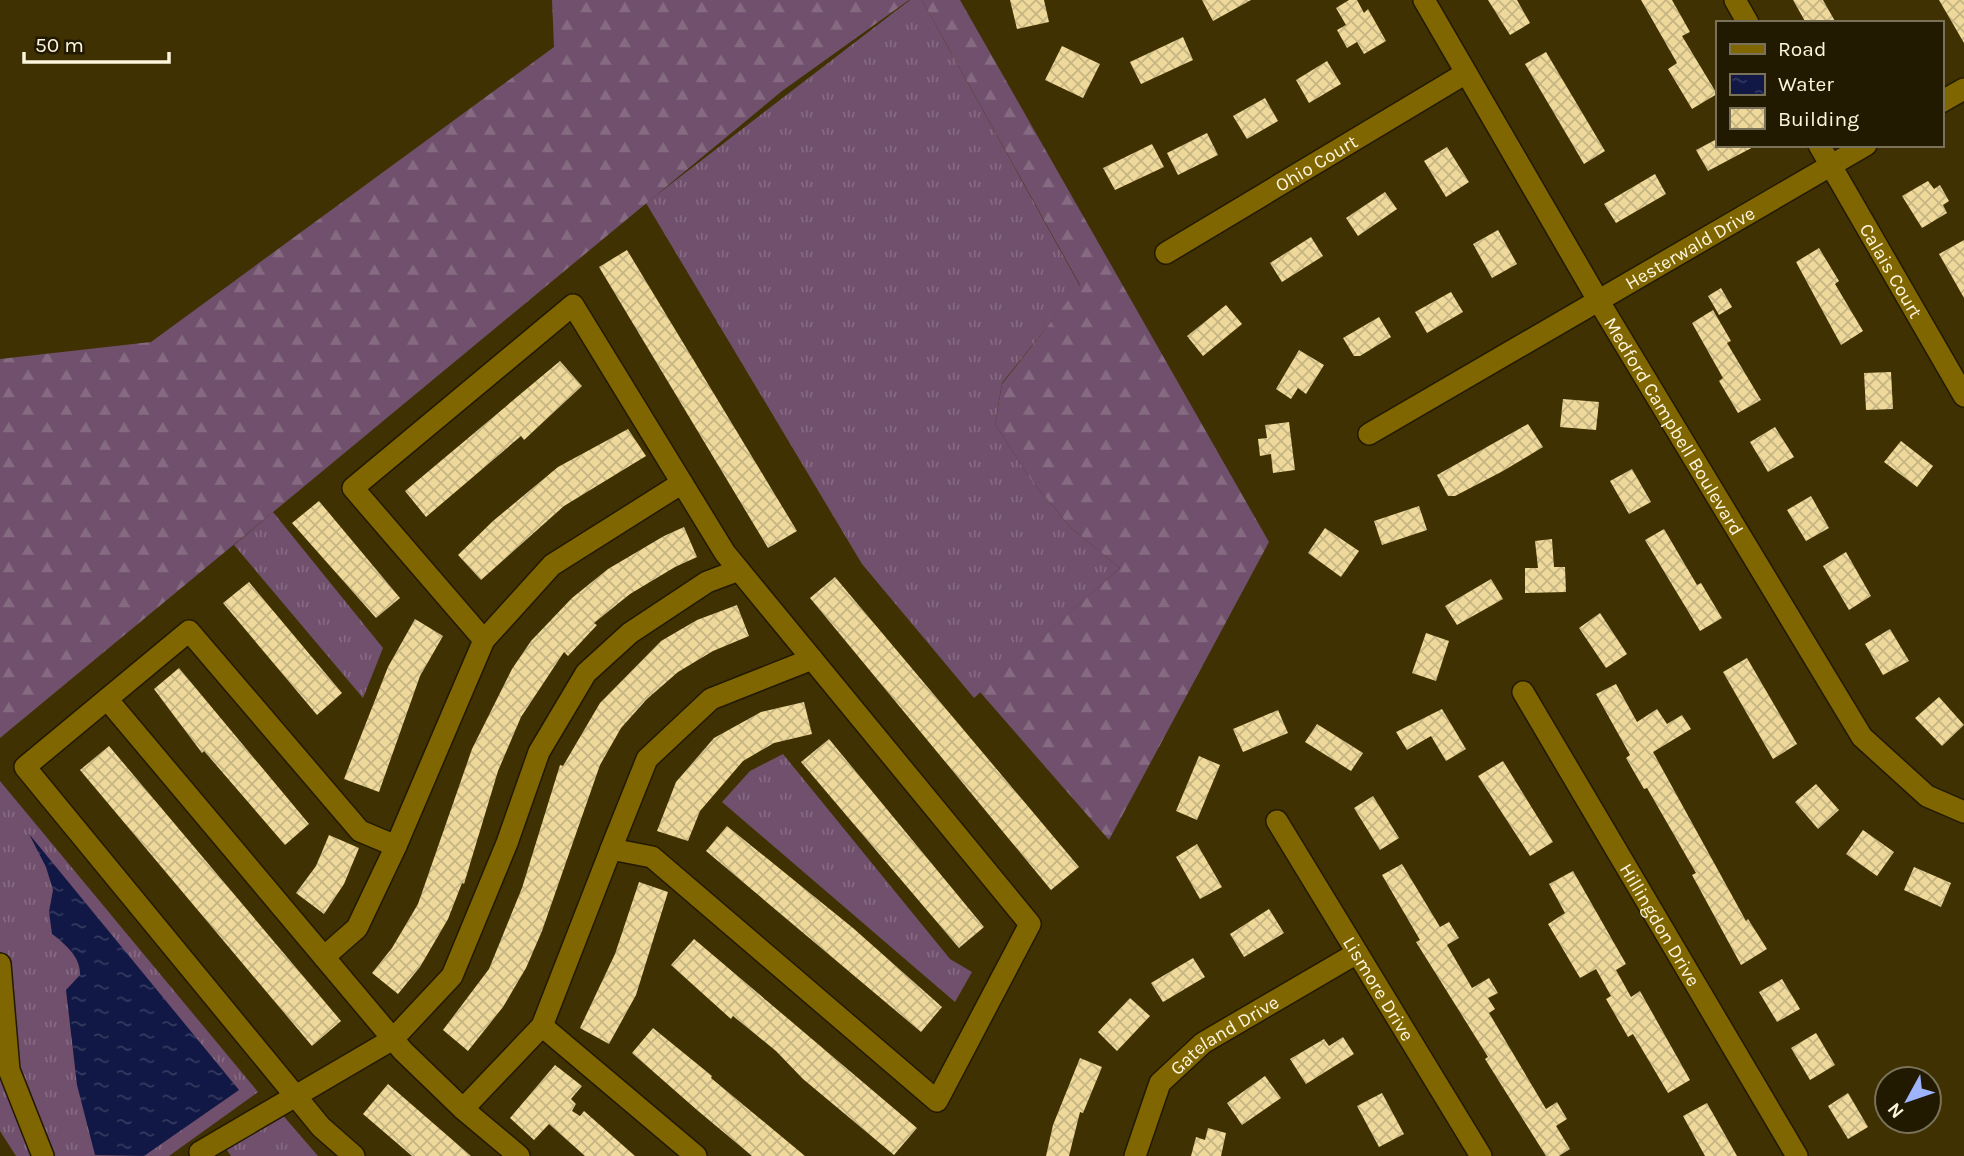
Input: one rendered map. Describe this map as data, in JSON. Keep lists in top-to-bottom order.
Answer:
{
  "streets": {
    "street": [
      "Ohio Court",
      "Hesterwald Drive",
      "Calais Court",
      "Medford Campbell Boulevard",
      "Hillingdon Drive",
      "Lismore Drive",
      "Gateland Drive"
    ]
  },
  "crossings": [
    ["Ohio Court", "Medford Campbell Boulevard"],
    ["Hesterwald Drive", "Calais Court"],
    ["Hesterwald Drive", "Medford Campbell Boulevard"],
    ["Lismore Drive", "Gateland Drive"]
  ],
  "legend": ["Road", "Water", "Building"],
  "scale_bar": "50 m",
  "north": "bottom left"
}
